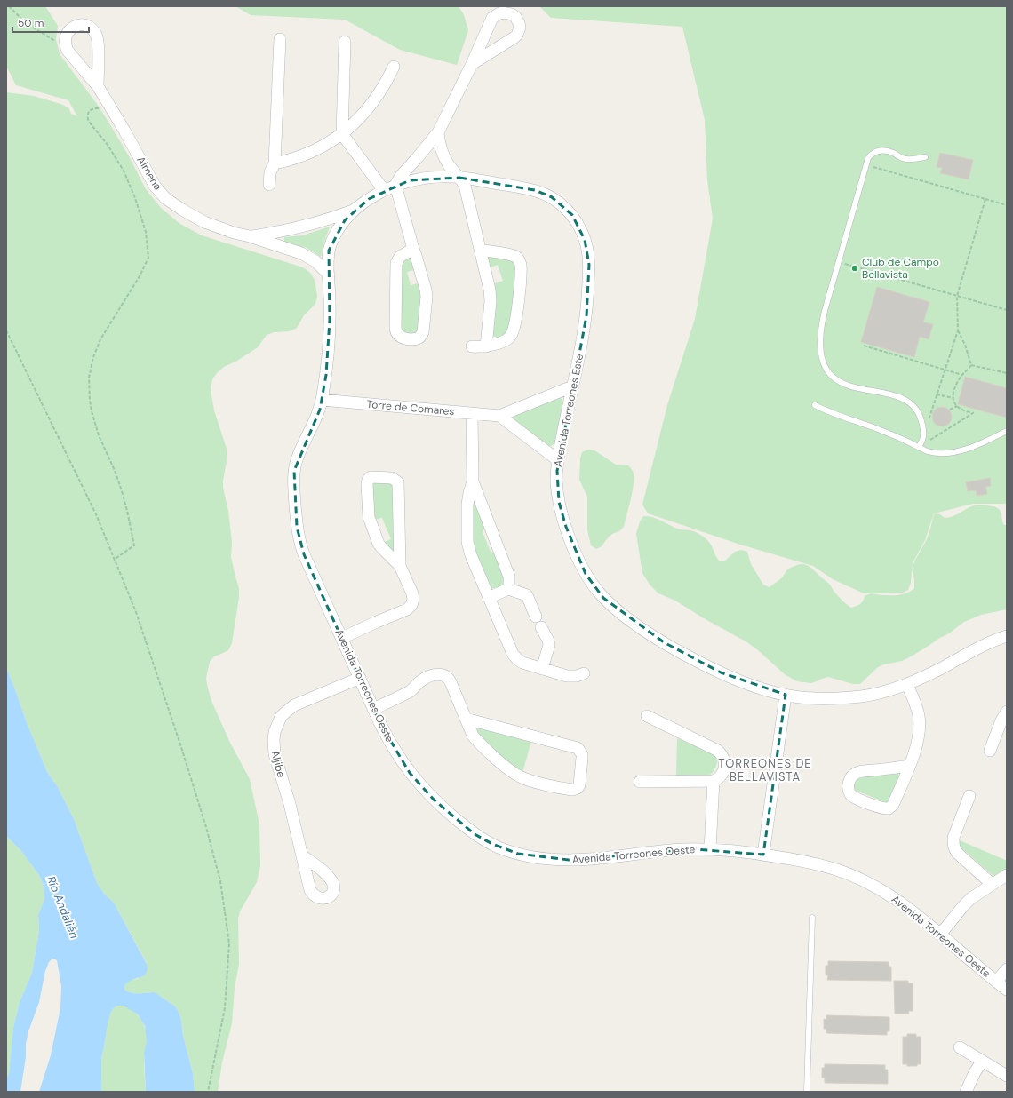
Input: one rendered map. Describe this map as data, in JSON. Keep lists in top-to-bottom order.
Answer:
{
  "streets": {
    "street": [
      "Almena",
      "Torre de Comares",
      "Avenida Torreones Este",
      "Avenida Torreones Oeste",
      "Aljibe"
    ]
  },
  "crossings": [
    ["Almena", "Avenida Torreones Oeste"],
    ["Torre de Comares", "Avenida Torreones Este"],
    ["Torre de Comares", "Avenida Torreones Oeste"],
    ["Avenida Torreones Este", "Avenida Torreones Oeste"],
    ["Avenida Torreones Oeste", "Aljibe"]
  ],
  "districts": ["TORREONES DE BELLAVISTA"],
  "water": ["Río Andalién"],
  "places": ["Club de Campo Bellavista"],
  "scale_bar": "50 m"
}
